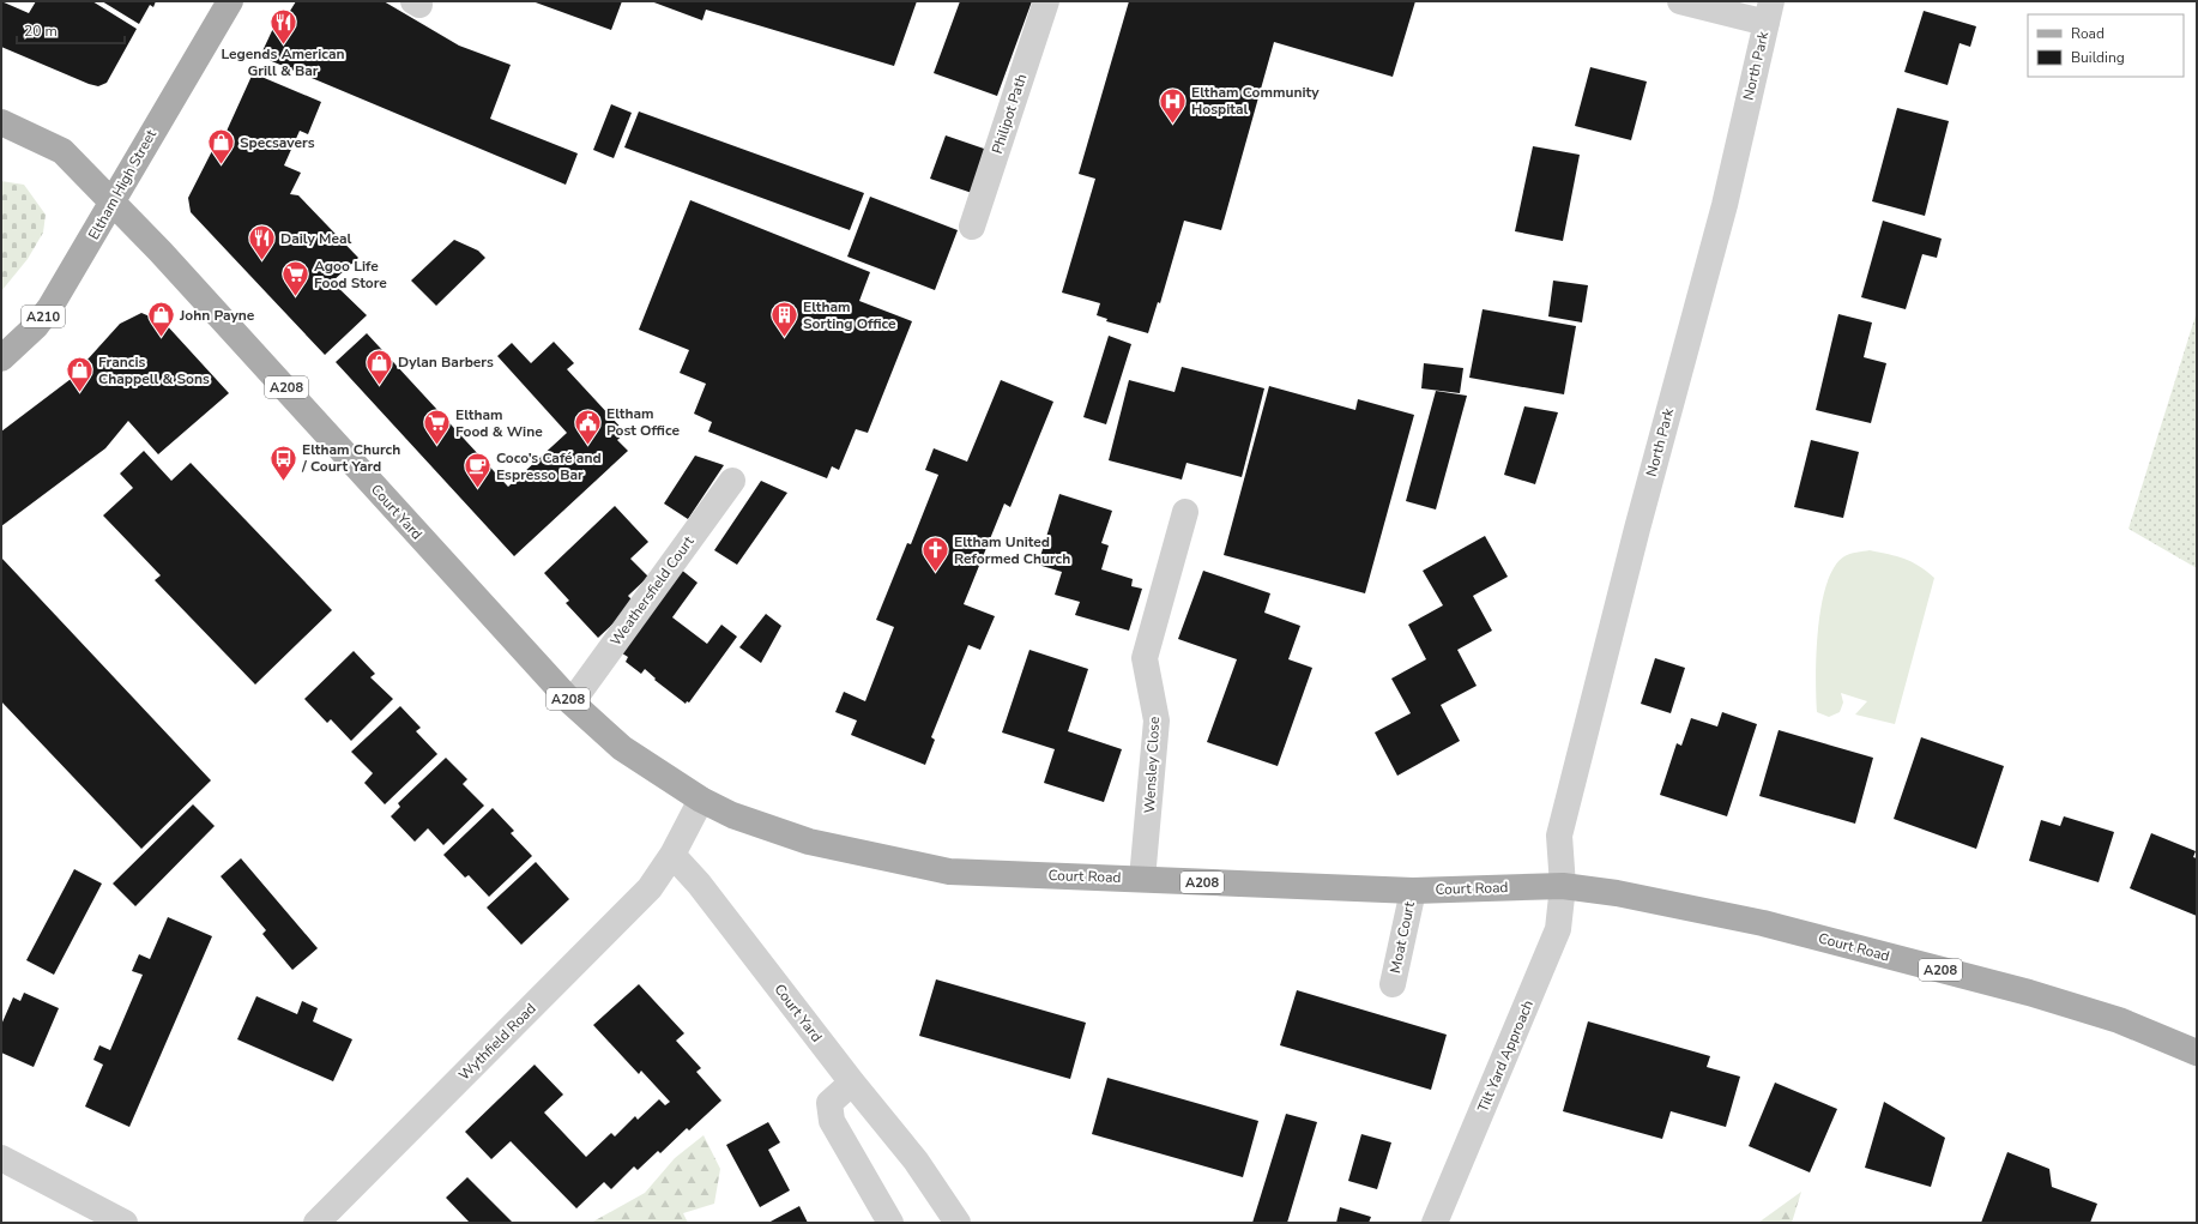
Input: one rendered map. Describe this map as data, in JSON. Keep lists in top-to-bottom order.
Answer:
{
  "streets": {
    "main road": [
      "Eltham High Street",
      "A210",
      "A208",
      "Court Yard",
      "Court Road"
    ],
    "street": [
      "North Park",
      "Philipot Path",
      "Weathersfield Court",
      "Wensley Close",
      "Moat Court",
      "Wythfield Road",
      "Tilt Yard Approach"
    ]
  },
  "crossings": [
    ["North Park", "Court Road"],
    ["North Park", "Tilt Yard Approach"],
    ["Eltham High Street", "A208"],
    ["Eltham High Street", "Court Yard"],
    ["A208", "Court Yard"],
    ["Court Yard", "Weathersfield Court"],
    ["Court Yard", "Court Road"],
    ["Court Yard", "Wythfield Road"],
    ["Wensley Close", "Court Road"],
    ["Court Road", "Moat Court"],
    ["Court Road", "Tilt Yard Approach"]
  ],
  "places": {
    "restaurant": ["Legends American Grill & Bar", "Daily Meal"],
    "hospital": ["Eltham Community Hospital"],
    "shop": [
      "Specsavers",
      "John Payne",
      "Dylan Barbers",
      "Francis Chappell & Sons"
    ],
    "supermarket": ["Agoo Life Food Store", "Eltham Food & Wine"],
    "building": ["Eltham Sorting Office"],
    "public building": ["Eltham Post Office"],
    "bus stop": ["Eltham Church / Court Yard"],
    "cafe": ["Coco’s Café and Espresso Bar"],
    "church": ["Eltham United Reformed Church"]
  },
  "legend": ["Road", "Building"],
  "scale_bar": "20 m"
}
